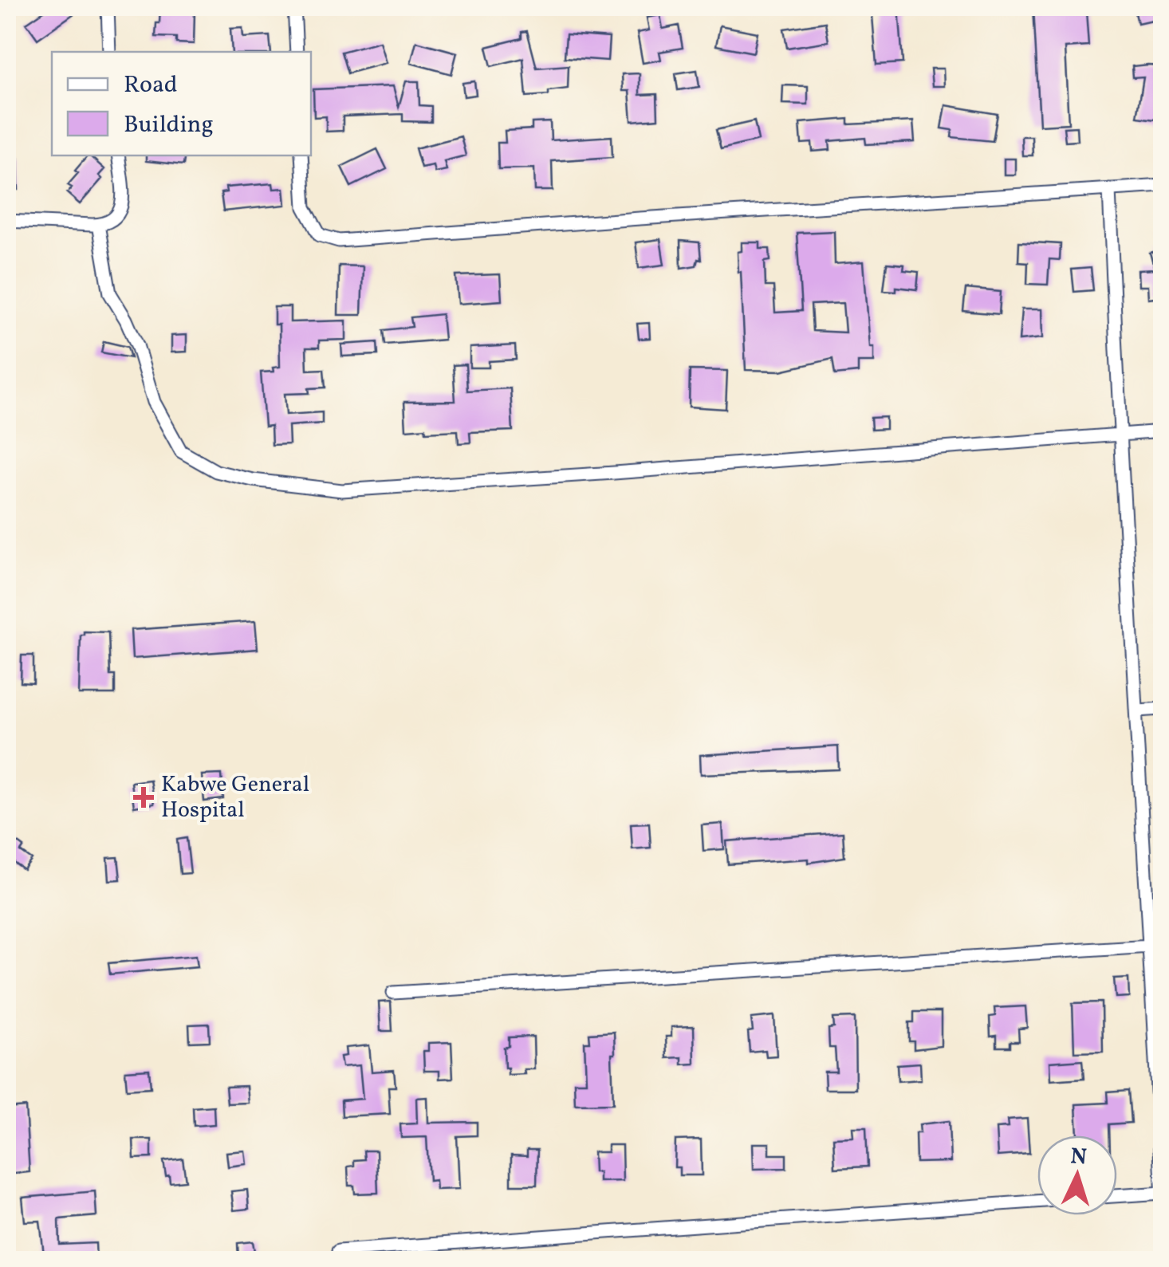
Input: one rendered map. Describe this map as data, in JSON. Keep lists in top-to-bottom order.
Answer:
{
  "places": {
    "health": ["Kabwe General Hospital"]
  },
  "legend": ["Road", "Building"],
  "north": "top"
}
